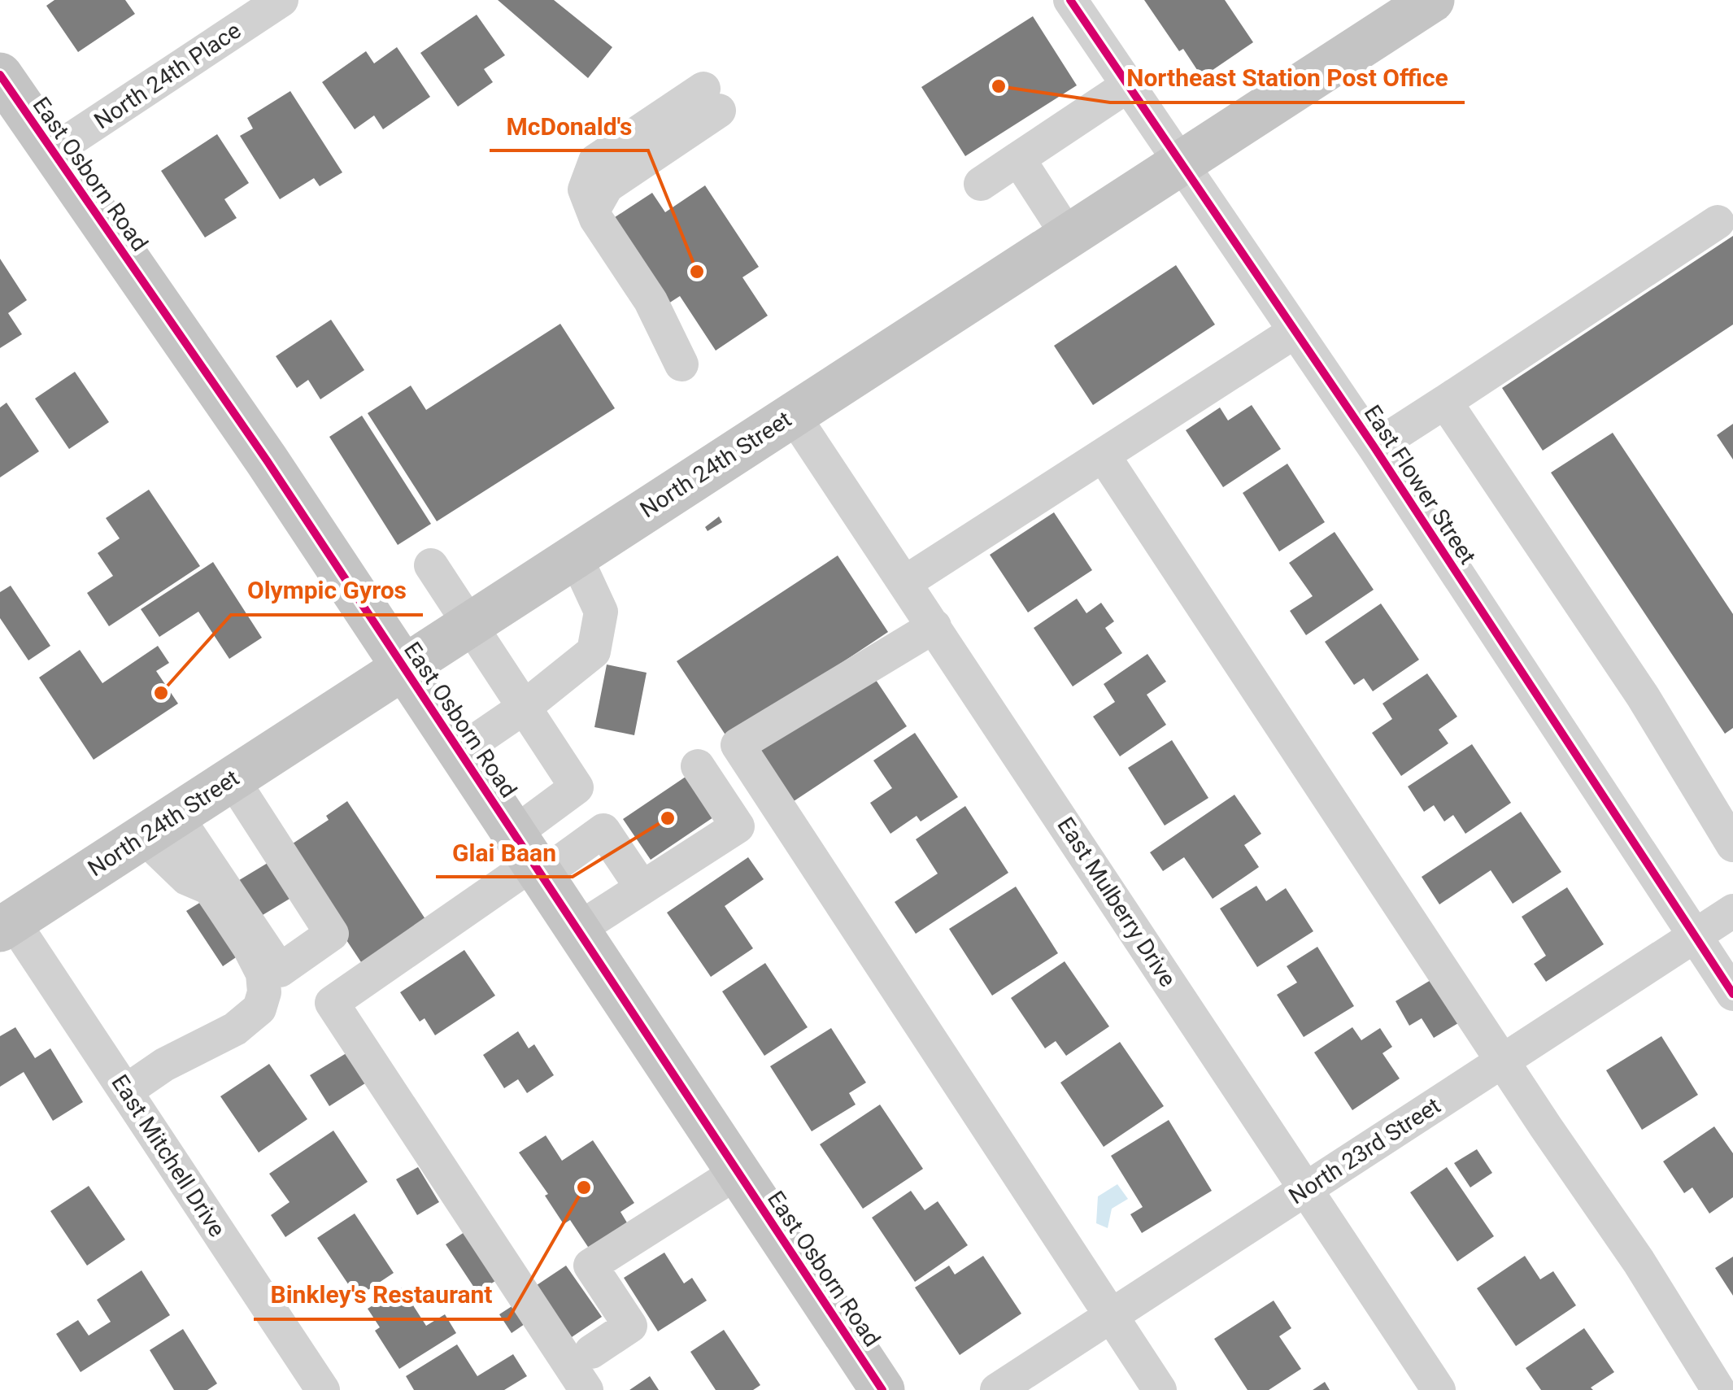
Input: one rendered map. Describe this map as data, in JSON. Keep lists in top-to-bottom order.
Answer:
{
  "streets": {
    "main road": ["East Osborn Road", "North 24th Street"],
    "street": [
      "North 24th Place",
      "East Flower Street",
      "East Mulberry Drive",
      "North 23rd Street",
      "East Mitchell Drive"
    ]
  },
  "crossings": [
    ["North 24th Place", "East Osborn Road"],
    ["East Osborn Road", "North 24th Street"],
    ["North 24th Street", "East Flower Street"],
    ["North 24th Street", "East Mulberry Drive"],
    ["North 24th Street", "East Mitchell Drive"],
    ["East Flower Street", "North 23rd Street"],
    ["East Mulberry Drive", "North 23rd Street"]
  ],
  "places": [
    "Northeast Station Post Office",
    "McDonald's",
    "Olympic Gyros",
    "Glai Baan",
    "Binkley's Restaurant"
  ]
}
